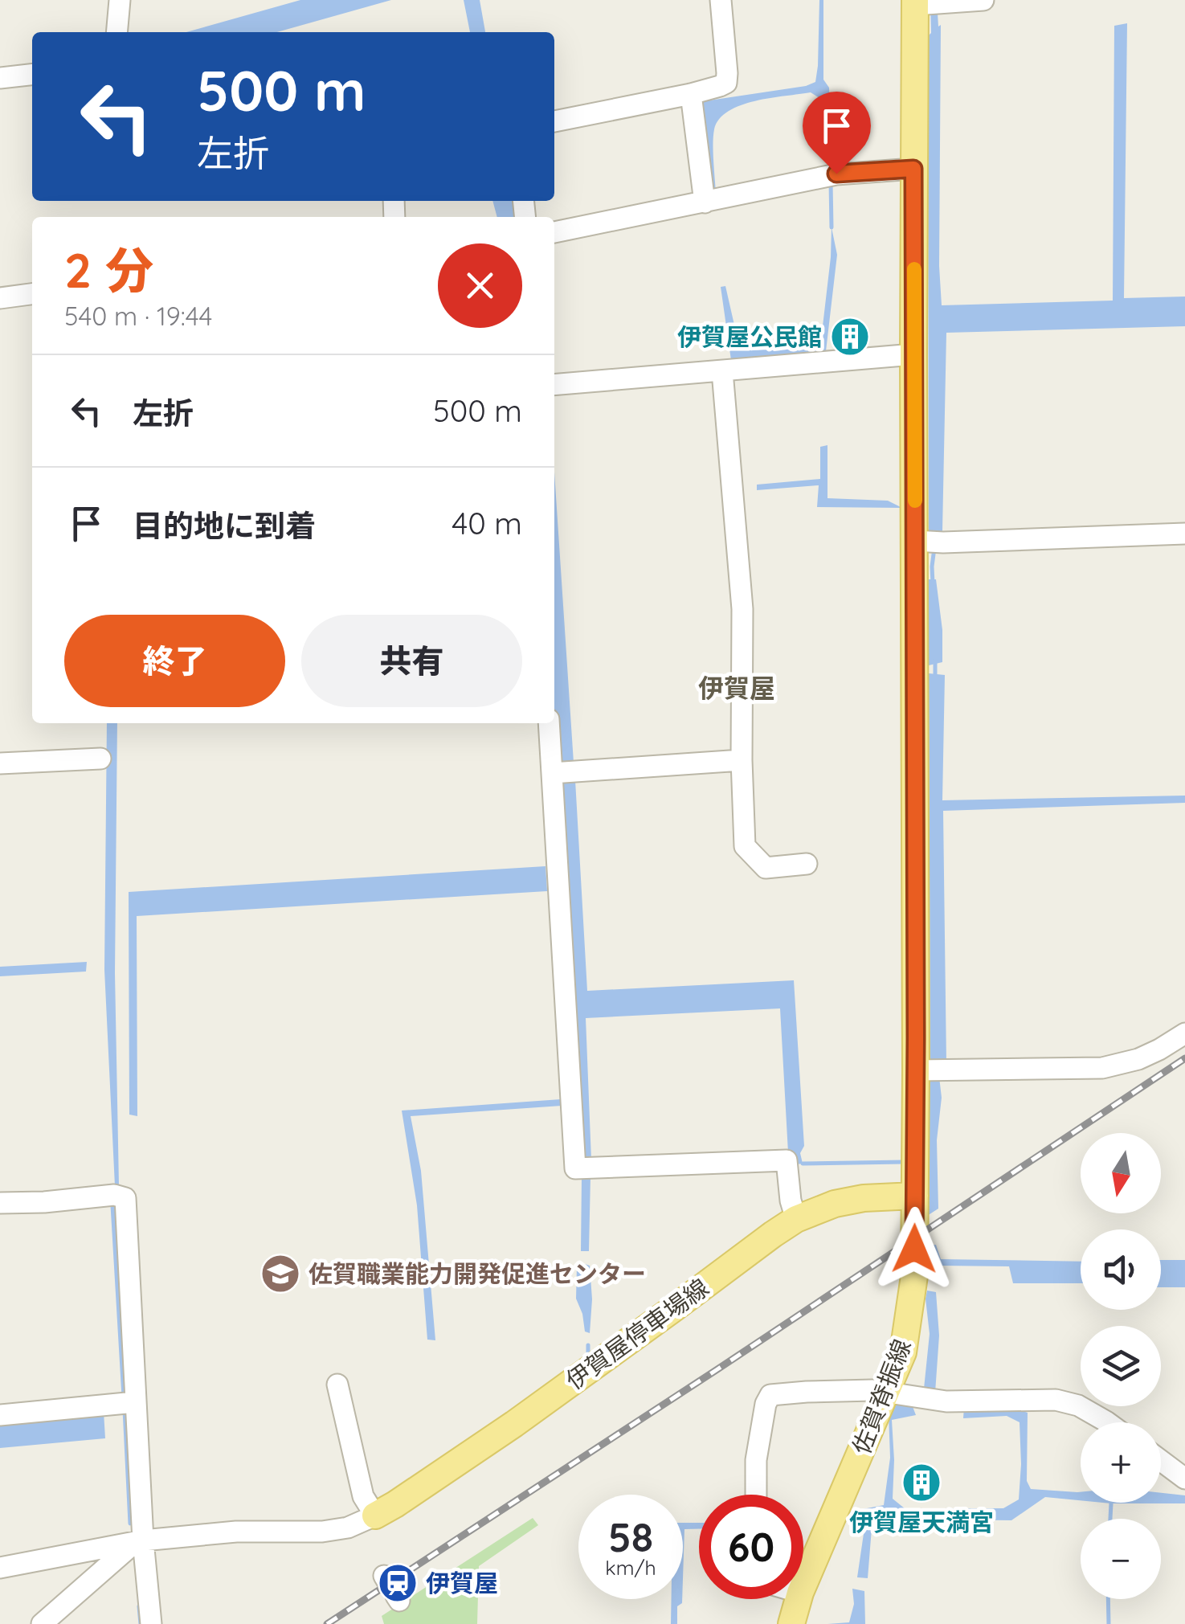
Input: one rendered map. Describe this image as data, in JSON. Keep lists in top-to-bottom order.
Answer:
{
  "streets": {
    "main road": ["伊賀屋停車場線", "佐賀脊振線"]
  },
  "crossings": [
    ["伊賀屋停車場線", "佐賀脊振線"]
  ],
  "districts": ["伊賀屋"],
  "places": {
    "building": ["伊賀屋公民館", "伊賀屋天満宮"],
    "school or university": ["佐賀職業能力開発促進センター"],
    "station": ["伊賀屋"]
  },
  "north": "bottom",
  "page": {
    "turn": ["500 m", "左折"],
    "heading": ["2 分", "540 m · 19:44"],
    "list": [
      {
        "name": "左折",
        "value": "500 m"
      },
      {
        "name": "目的地に到着",
        "value": "40 m"
      }
    ],
    "buttons": ["終了", "共有"],
    "map_buttons": ["+", "−"],
    "speed": "58 km/h",
    "limit": "60"
  }
}
